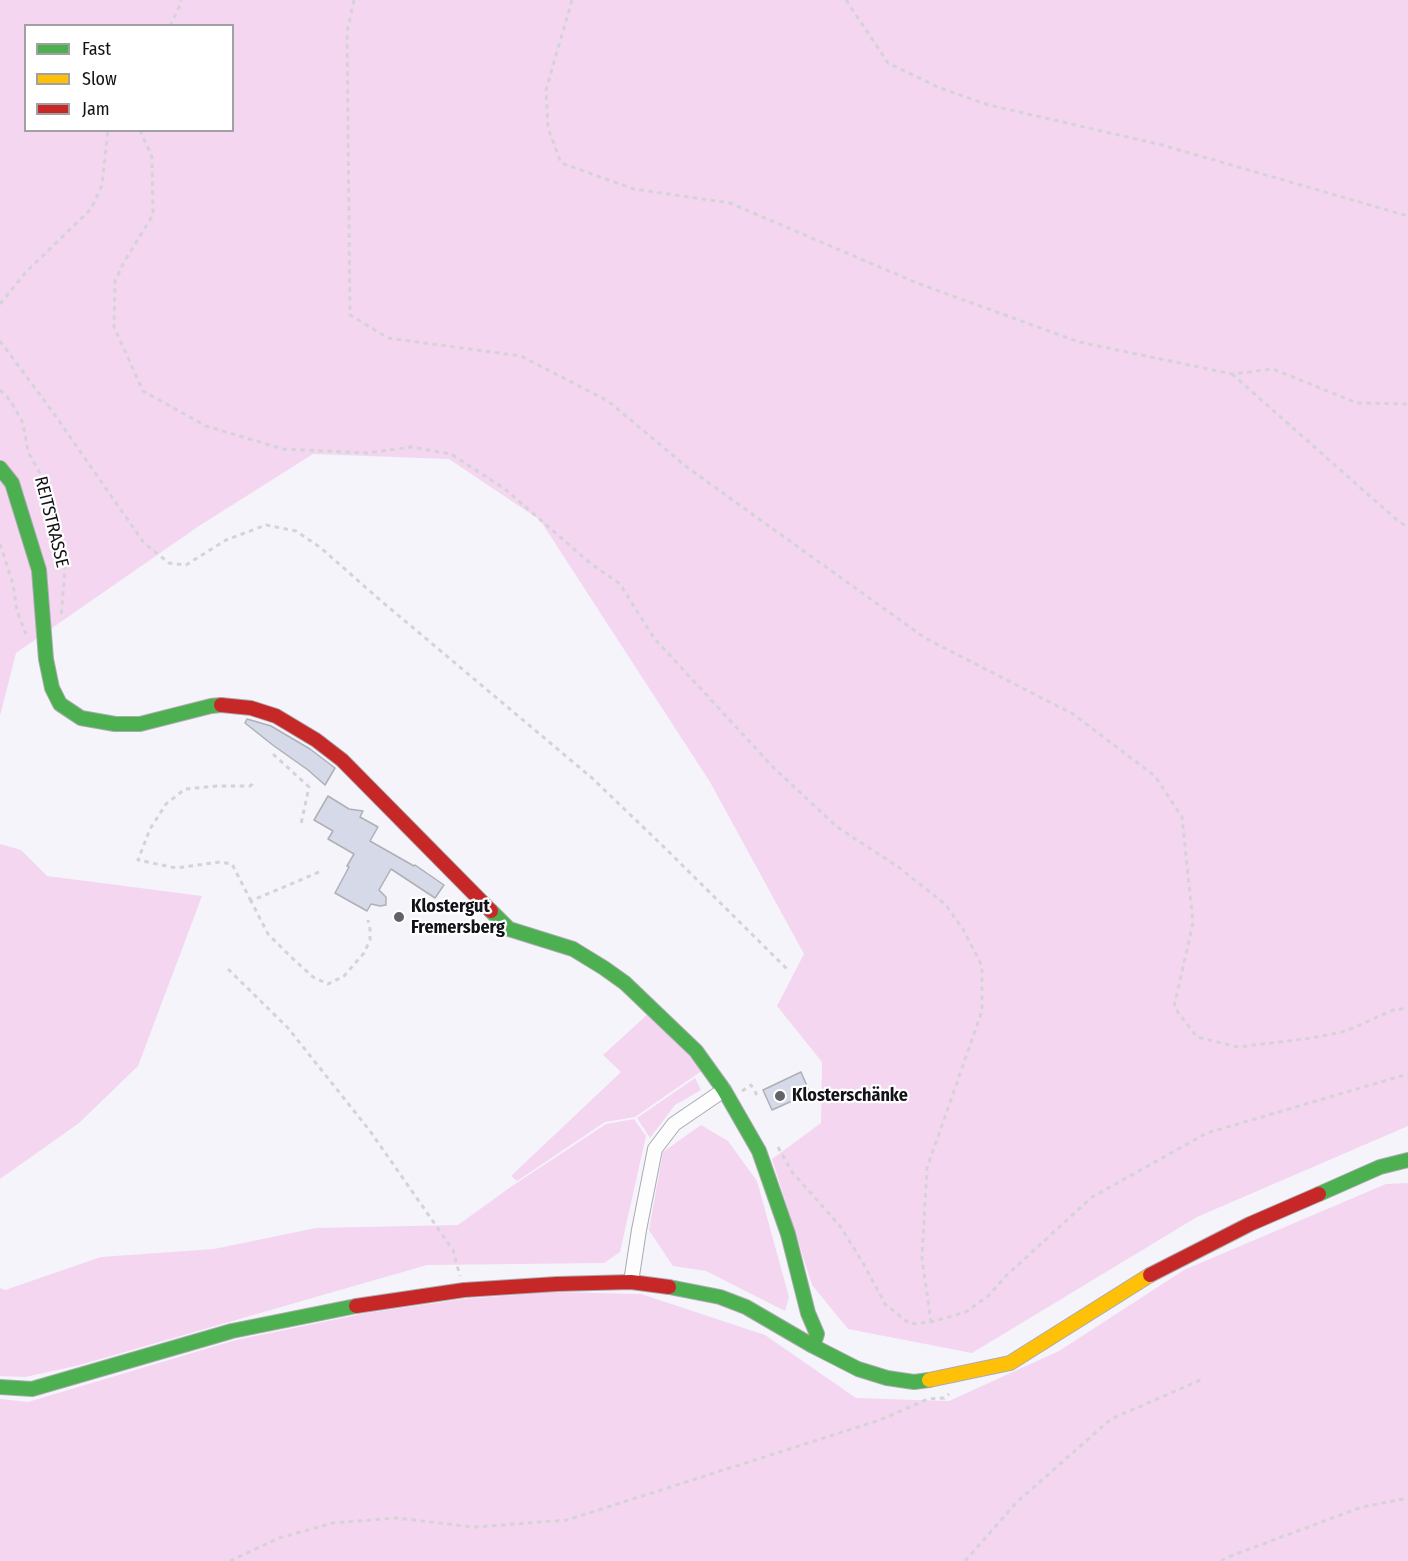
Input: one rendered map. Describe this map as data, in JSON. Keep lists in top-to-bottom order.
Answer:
{
  "streets": {
    "path": ["REITSTRASSE"]
  },
  "places": ["Klostergut Fremersberg", "Klosterschänke"],
  "legend": ["Fast", "Slow", "Jam"]
}
